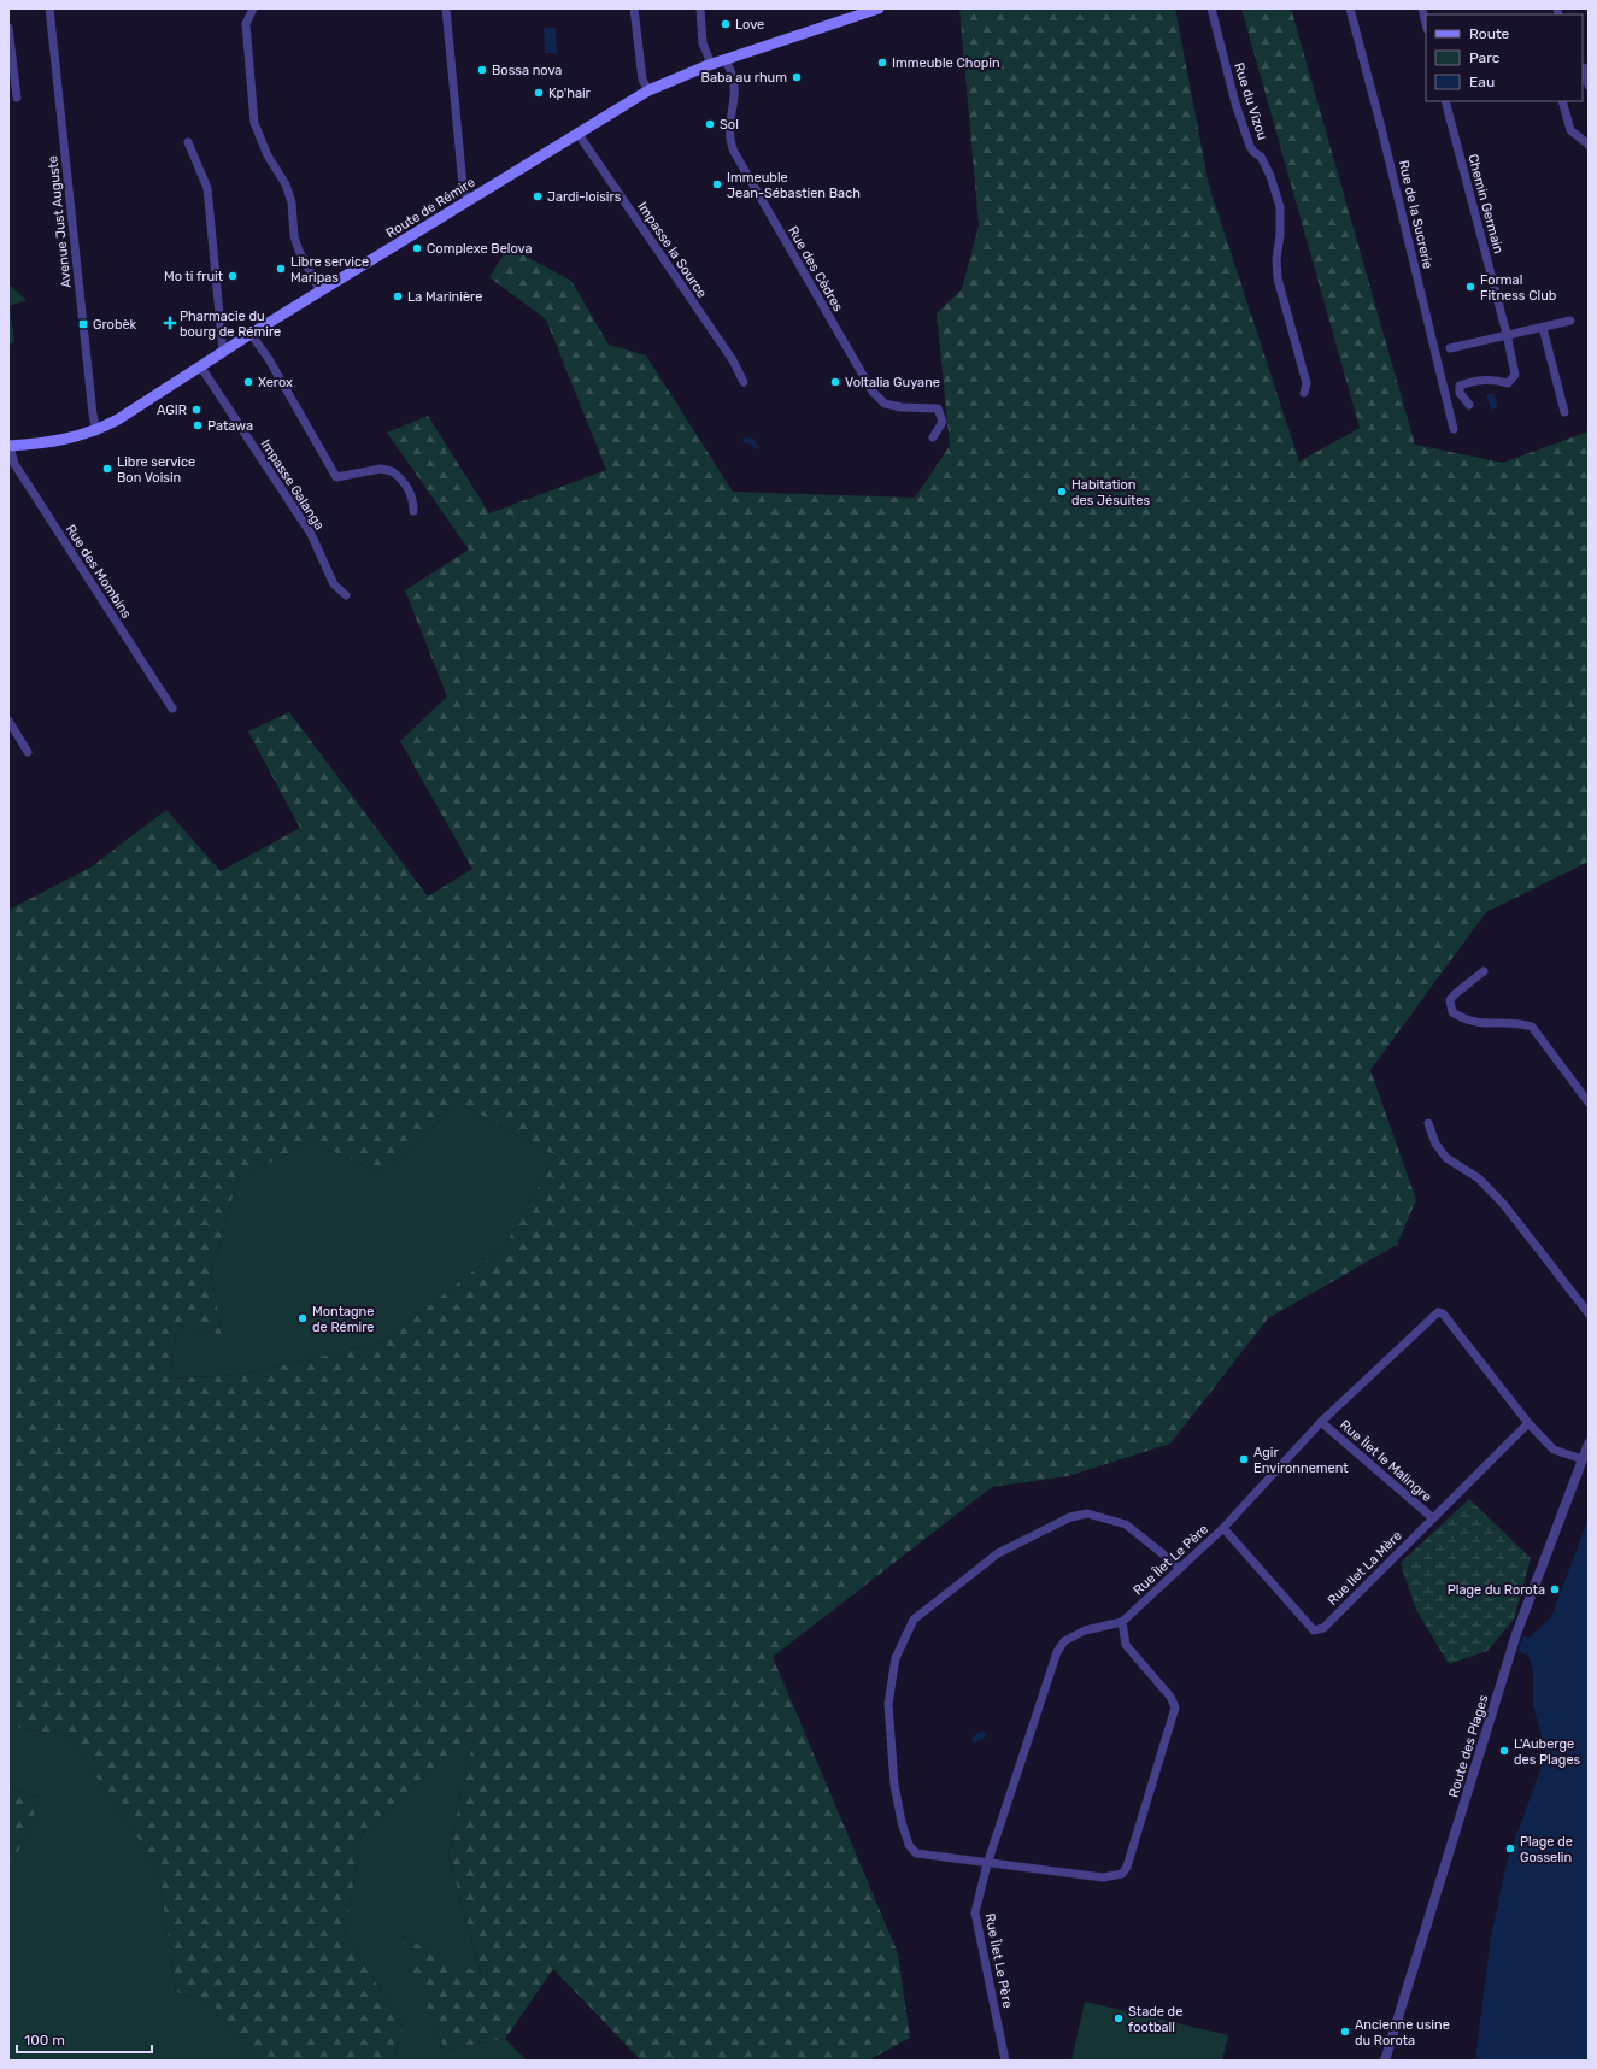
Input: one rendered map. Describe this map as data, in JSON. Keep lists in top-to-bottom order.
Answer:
{
  "streets": {
    "main road": ["Route de Rémire"],
    "street": [
      "Rue du Vizou",
      "Chemin Germain",
      "Rue de la Sucrerie",
      "Avenue Just Auguste",
      "Impasse la Source",
      "Rue des Cèdres",
      "Impasse Galanga",
      "Rue des Mombins",
      "Rue Îlet le Malingre",
      "Rue Îlet Le Père",
      "Rue Ilet La Mère",
      "Route des Plages"
    ]
  },
  "crossings": [
    ["Route de Rémire", "Avenue Just Auguste"],
    ["Route de Rémire", "Impasse la Source"],
    ["Route de Rémire", "Rue des Cèdres"],
    ["Route de Rémire", "Impasse Galanga"],
    ["Route de Rémire", "Rue des Mombins"],
    ["Rue Îlet le Malingre", "Rue Îlet Le Père"],
    ["Rue Îlet le Malingre", "Rue Ilet La Mère"],
    ["Rue Îlet Le Père", "Rue Ilet La Mère"],
    ["Rue Îlet Le Père", "Route des Plages"]
  ],
  "places": {
    "other": [
      "Love",
      "Immeuble Chopin",
      "Bossa nova",
      "Baba au rhum",
      "Kp'hair",
      "Sol",
      "Immeuble Jean-Sébastien Bach",
      "Jardi-loisirs",
      "Complexe Belova",
      "Libre service Maripas",
      "Mo ti fruit",
      "Formal Fitness Club",
      "La Marinière",
      "Xerox",
      "Voltalia Guyane",
      "AGIR",
      "Patawa",
      "Libre service Bon Voisin",
      "Habitation des Jésuites",
      "Montagne de Rémire",
      "Agir Environnement",
      "Plage du Rorota",
      "L'Auberge des Plages",
      "Plage de Gosselin",
      "Stade de football",
      "Ancienne usine du Rorota"
    ],
    "health": ["Pharmacie du bourg de Rémire"],
    "transit": ["Grobèk"]
  },
  "legend": ["Route", "Parc", "Eau"],
  "scale_bar": "100 m"
}
